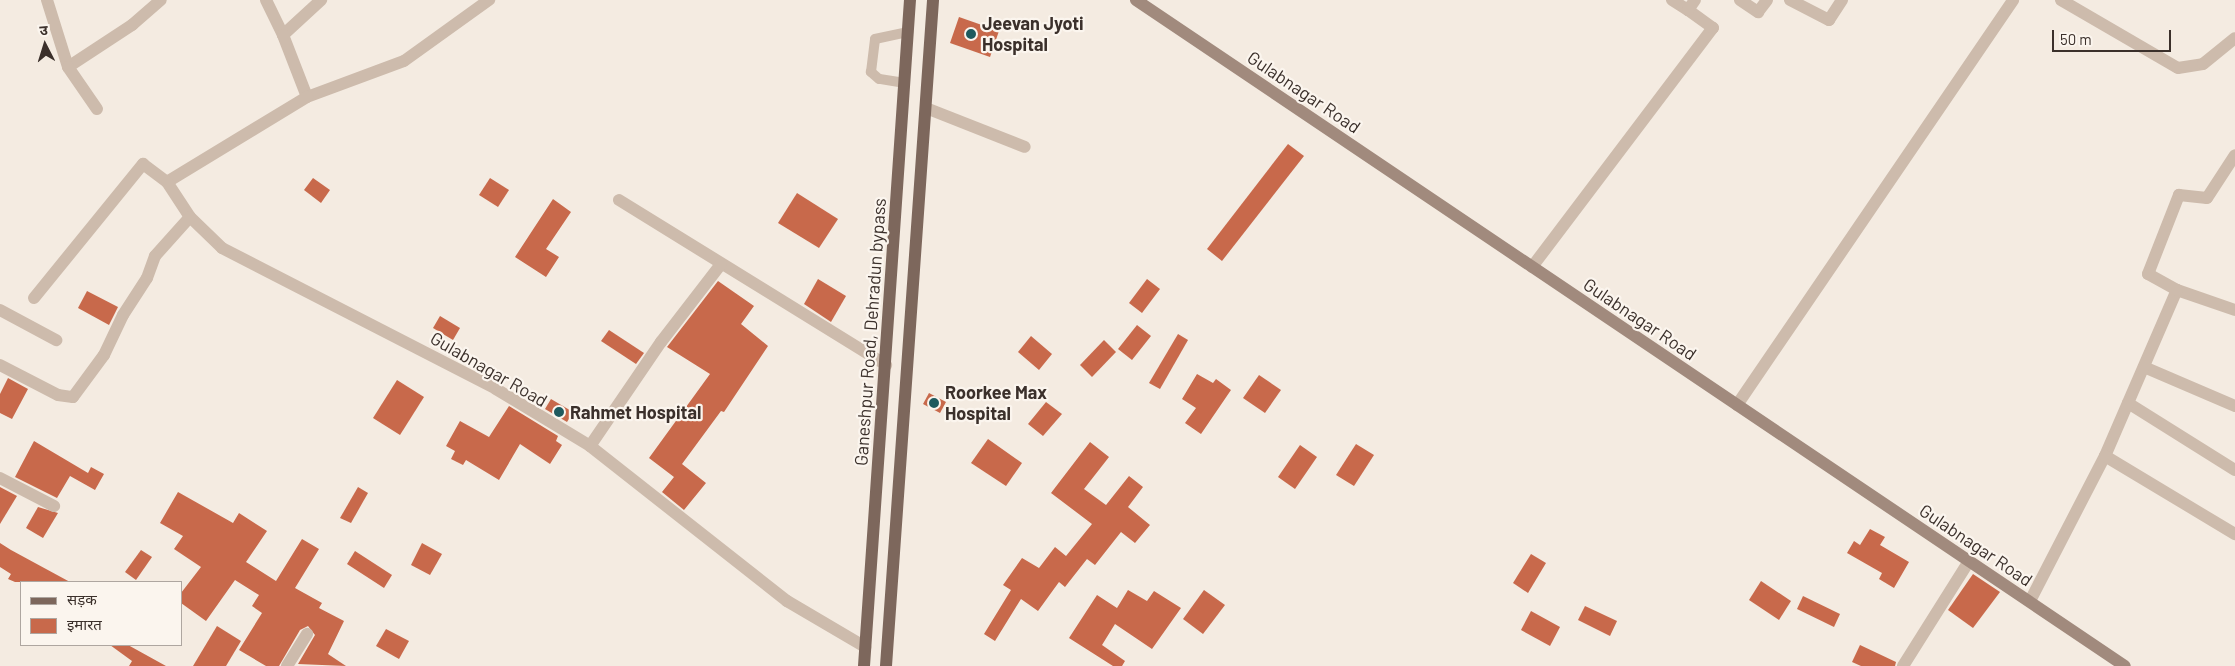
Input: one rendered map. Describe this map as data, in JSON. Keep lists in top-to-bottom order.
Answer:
{
  "streets": {
    "main road": ["Gulabnagar Road", "Ganeshpur Road, Dehradun bypass"]
  },
  "crossings": [
    ["Gulabnagar Road", "Ganeshpur Road, Dehradun bypass"]
  ],
  "places": ["Jeevan Jyoti Hospital", "Roorkee Max Hospital", "Rahmet Hospital"],
  "legend": ["सड़क", "इमारत"],
  "scale_bar": "50 m",
  "north": "top"
}
